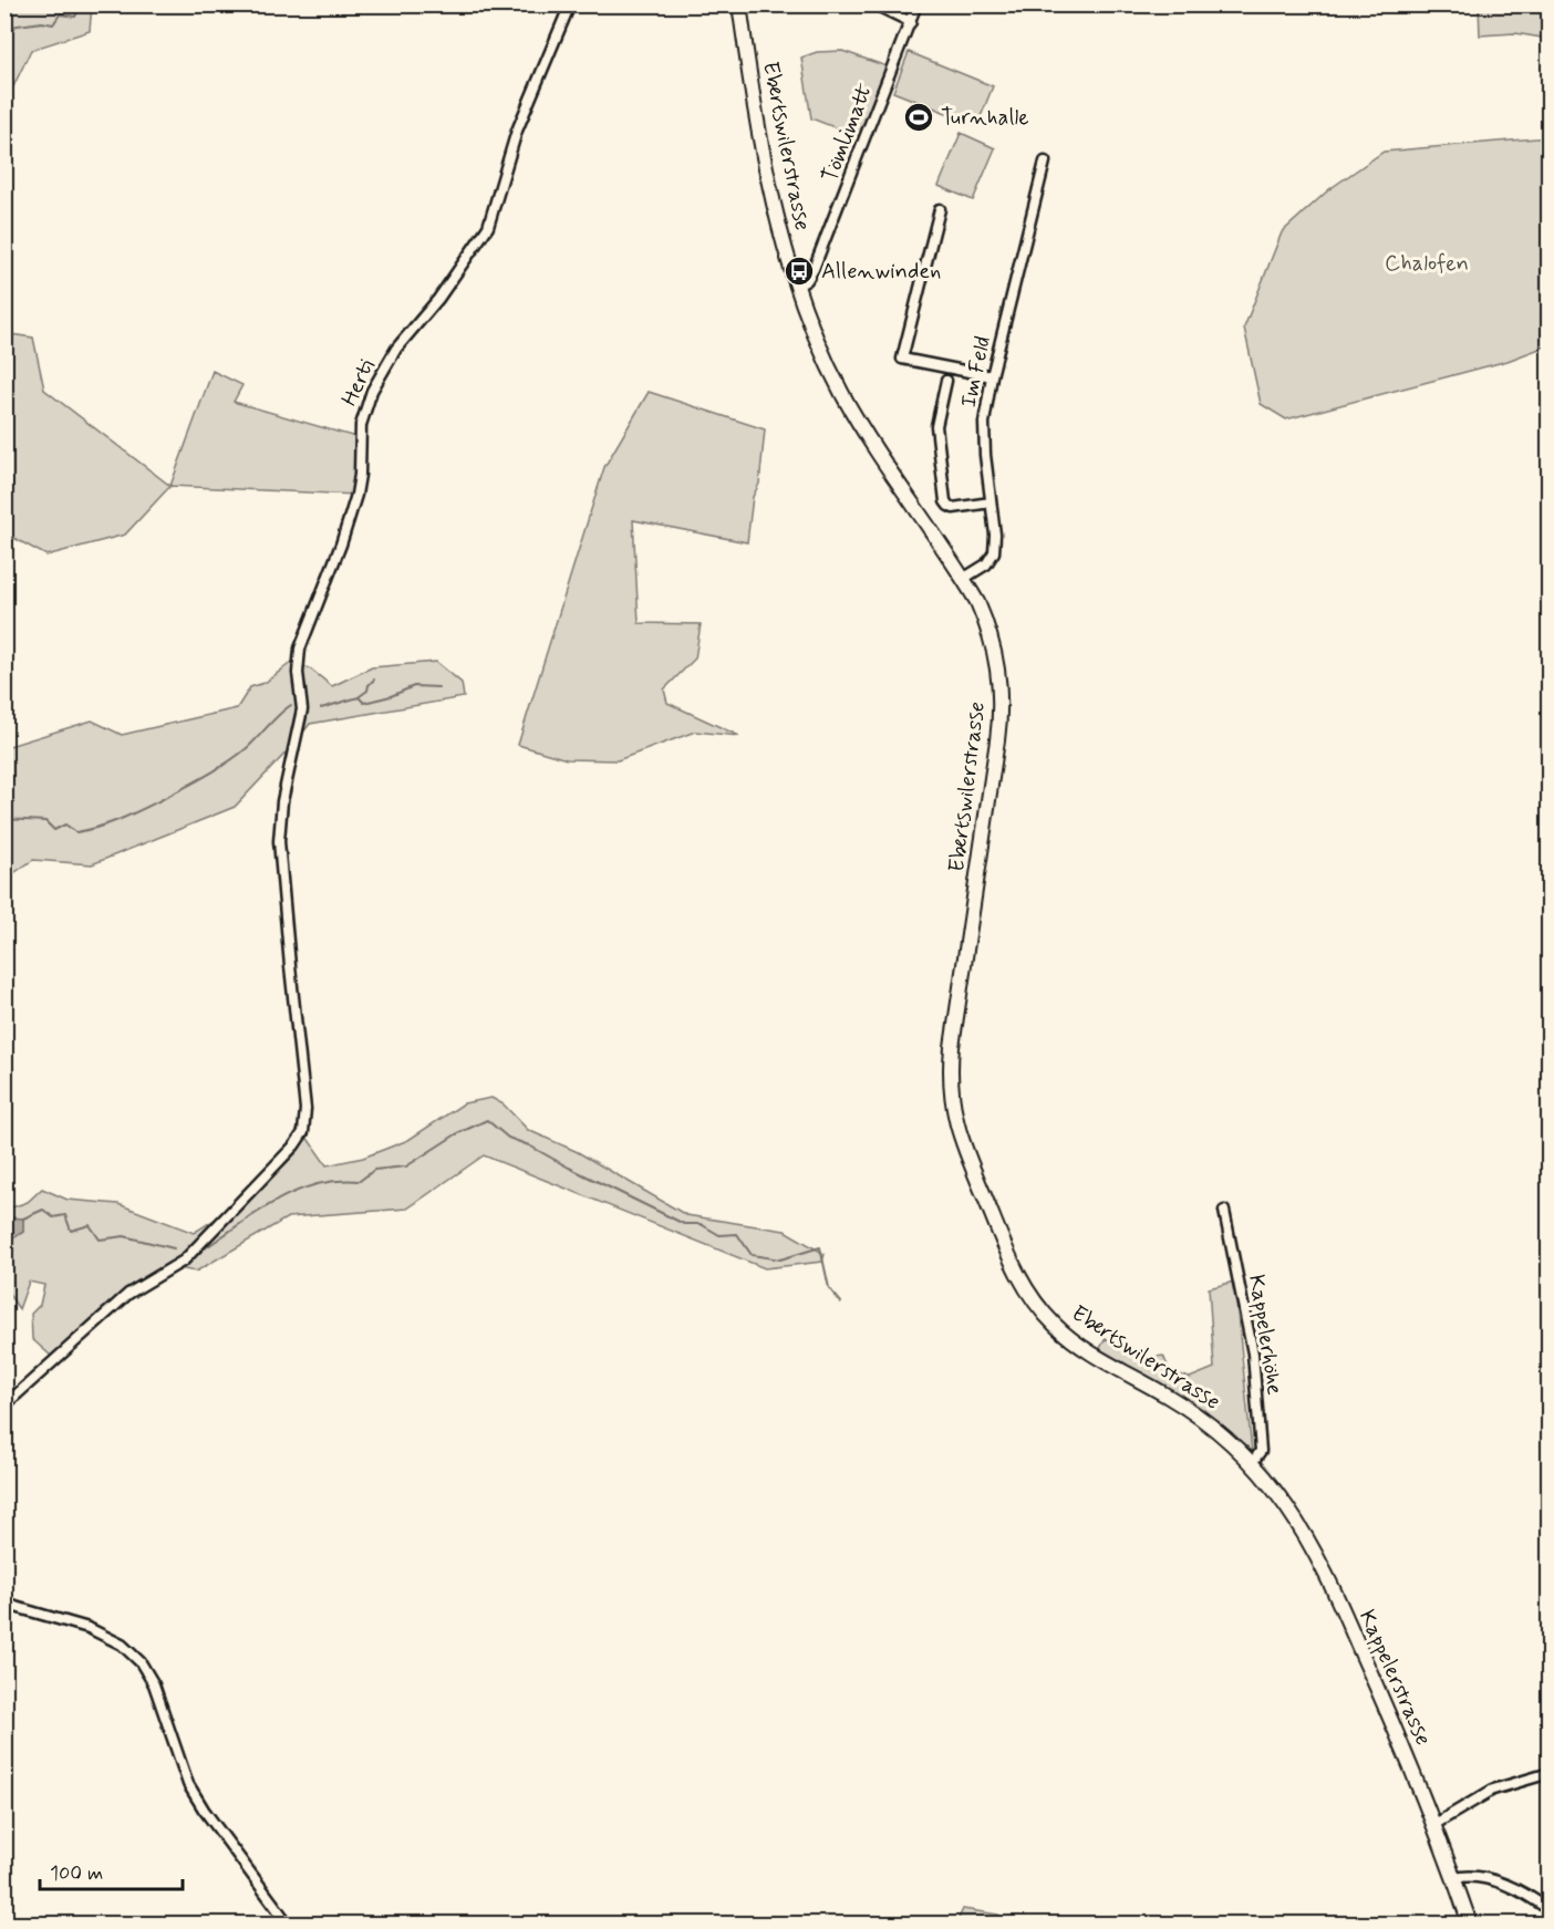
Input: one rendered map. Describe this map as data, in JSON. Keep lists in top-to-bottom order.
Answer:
{
  "streets": {
    "street": [
      "Tömlimatt",
      "Ebertswilerstrasse",
      "Im Feld",
      "Herti",
      "Kappelerhöhe",
      "Kappelerstrasse"
    ]
  },
  "crossings": [
    ["Tömlimatt", "Ebertswilerstrasse"],
    ["Ebertswilerstrasse", "Im Feld"],
    ["Ebertswilerstrasse", "Kappelerhöhe"],
    ["Ebertswilerstrasse", "Kappelerstrasse"],
    ["Kappelerhöhe", "Kappelerstrasse"]
  ],
  "parks": ["Chalofen"],
  "places": {
    "sports": ["Turnhalle"],
    "bus stop": ["Allenwinden"]
  },
  "scale_bar": "100 m"
}
